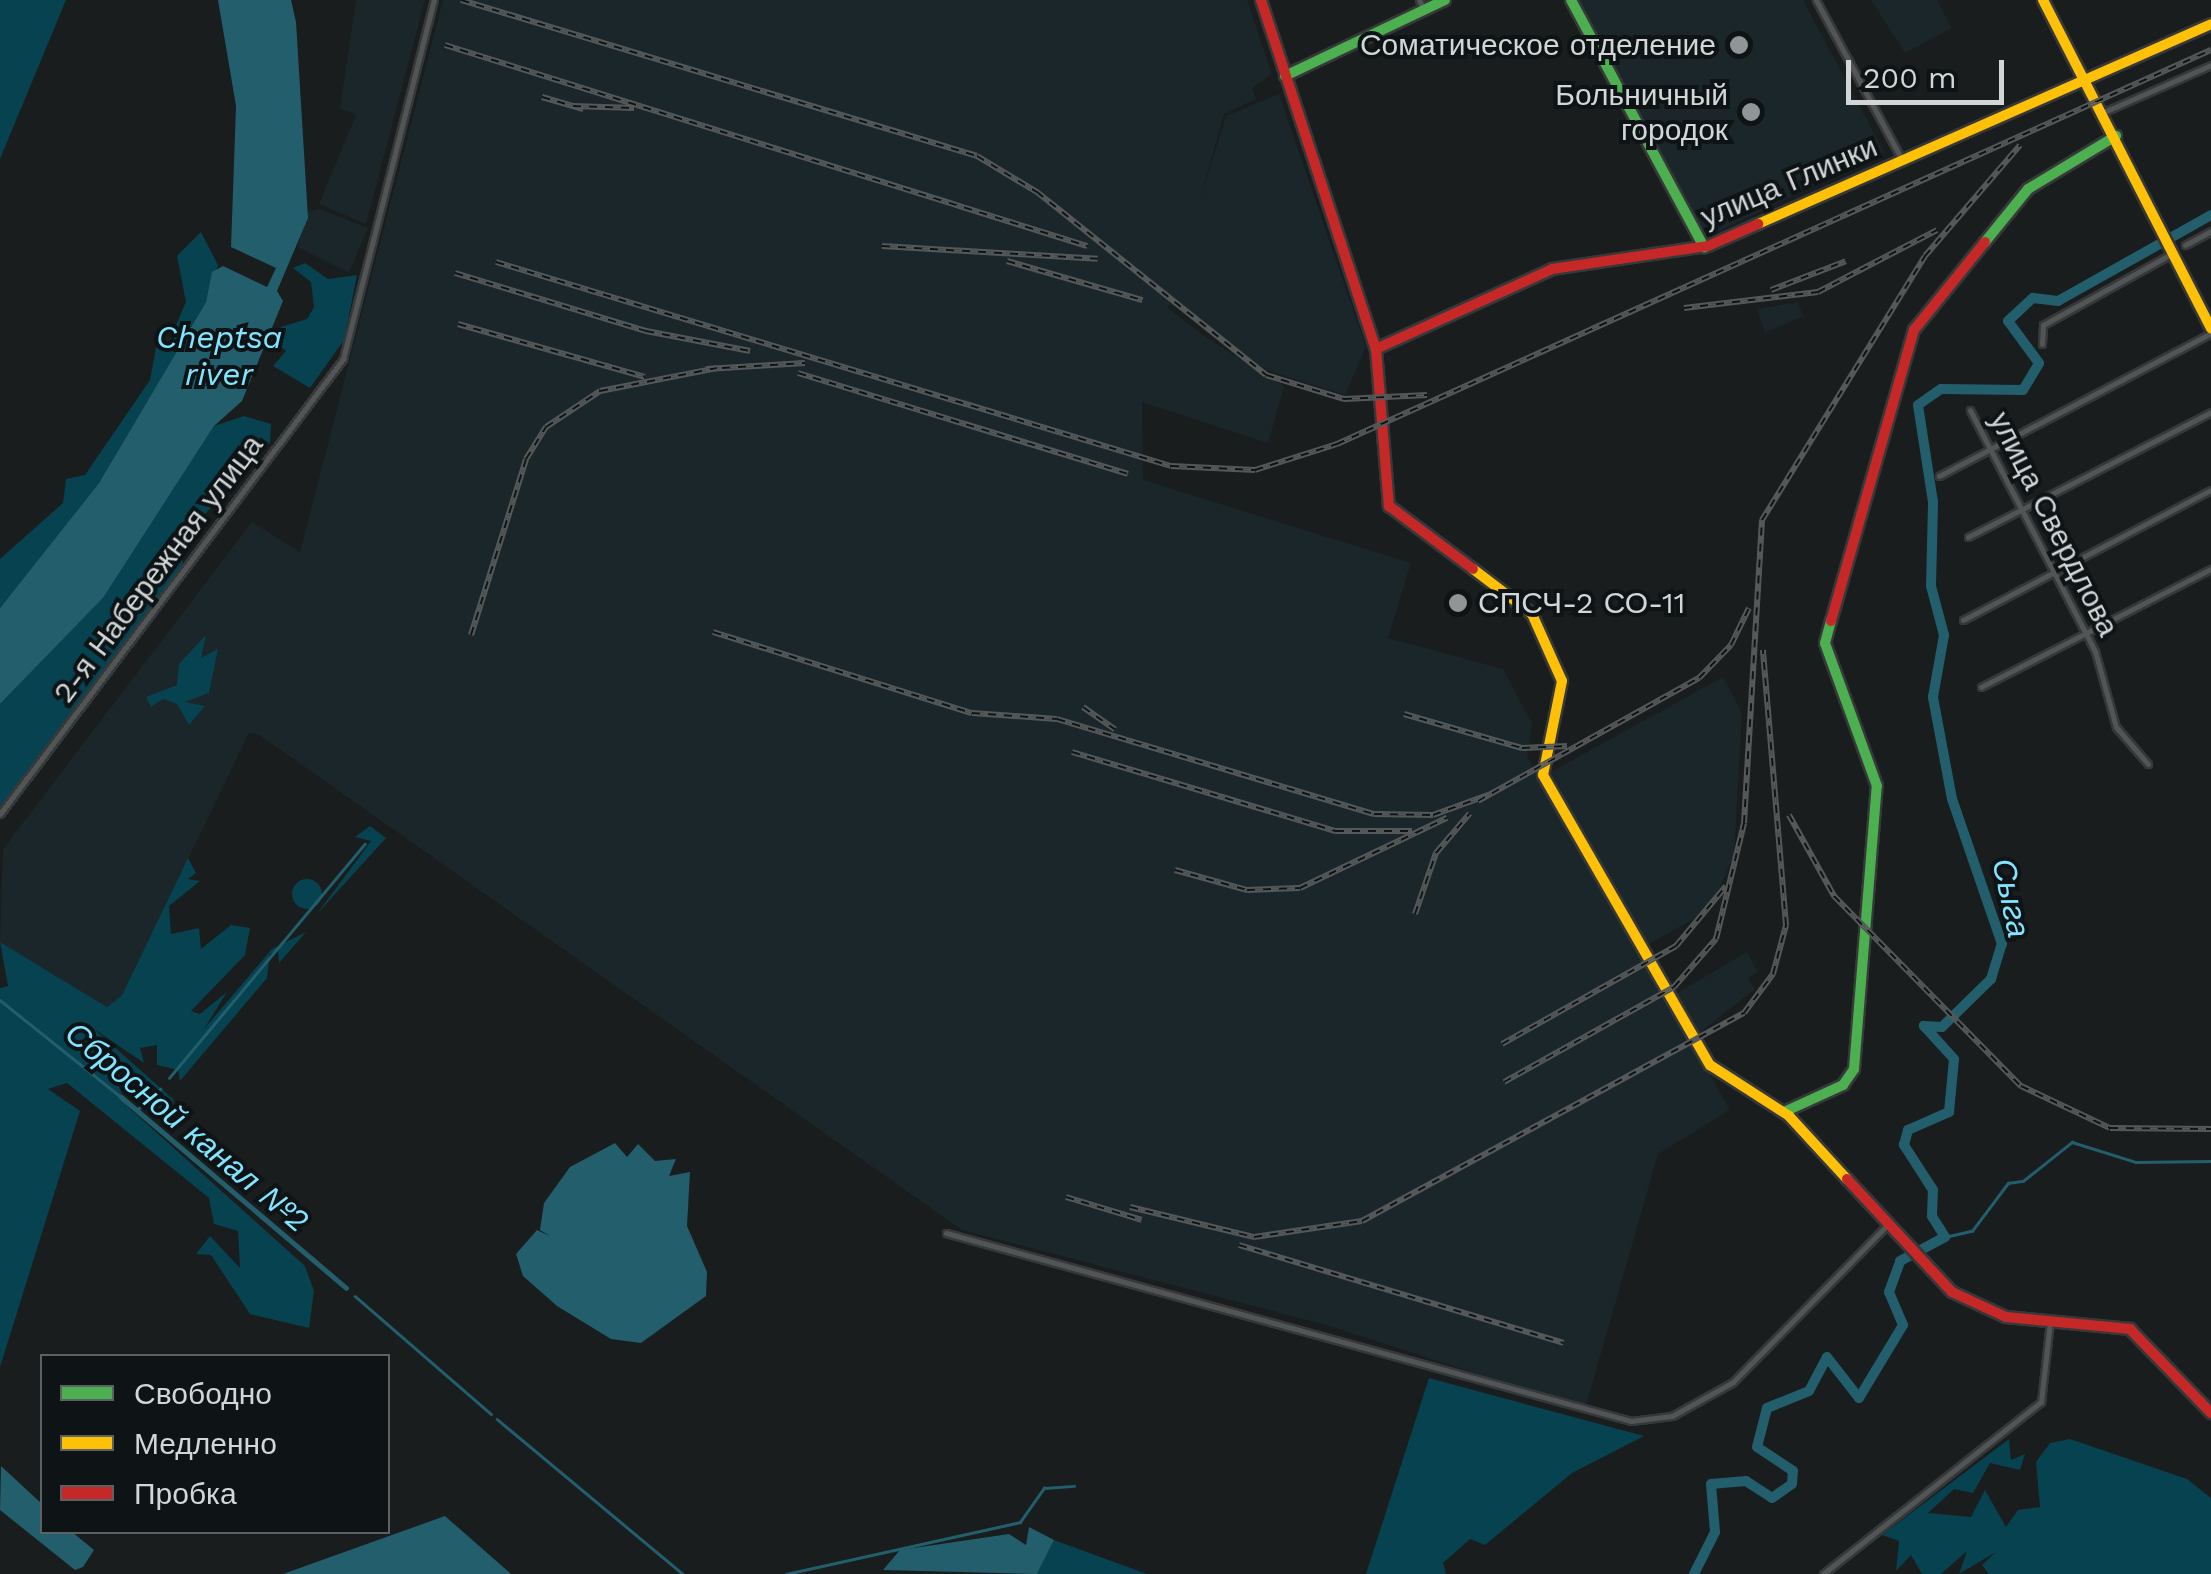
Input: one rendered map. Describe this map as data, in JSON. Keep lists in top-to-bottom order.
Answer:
{
  "streets": {
    "street": ["улица Глинки", "улица Свердлова", "2-я Набережная улица"]
  },
  "water": ["Cheptsa river", "Сыга", "Сбросной канал №2"],
  "places": ["Соматическое отделение", "Больничный городок", "СПСЧ-2 СО-11"],
  "legend": ["Свободно", "Медленно", "Пробка"],
  "scale_bar": "200 m"
}
